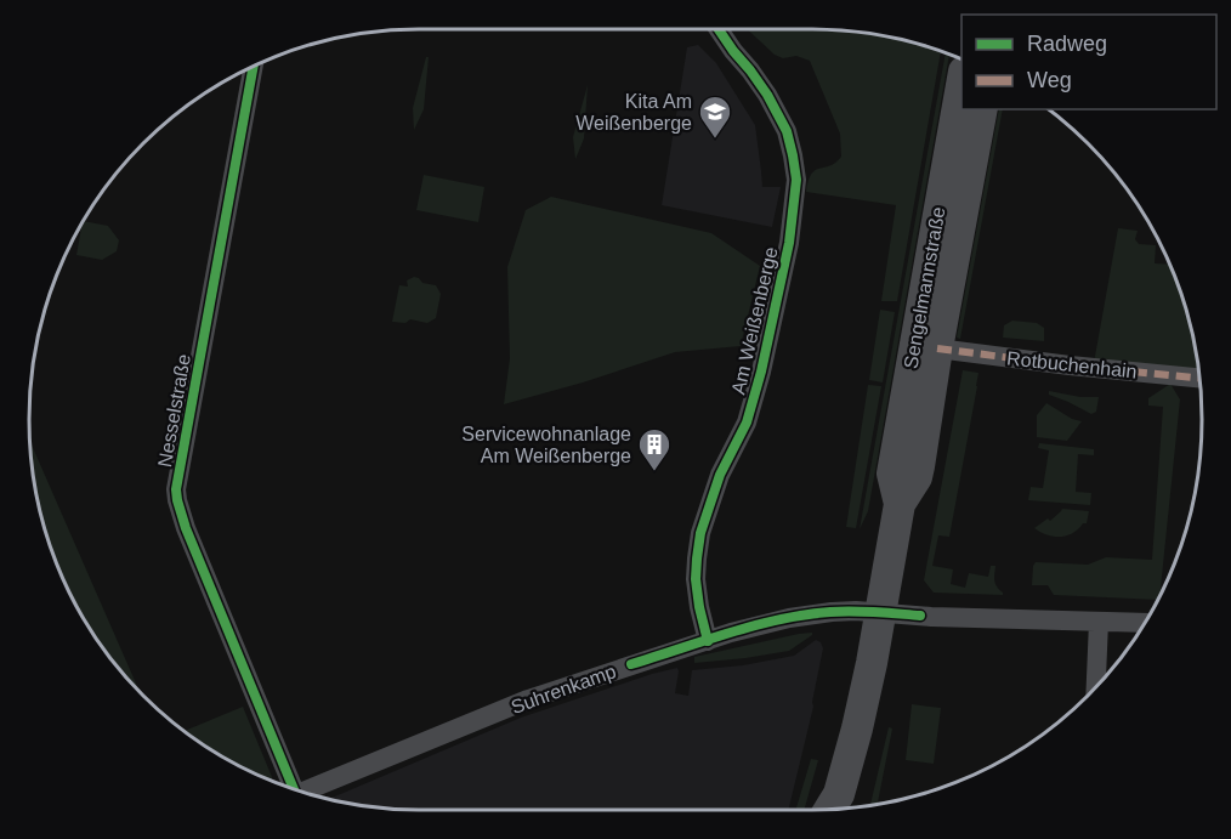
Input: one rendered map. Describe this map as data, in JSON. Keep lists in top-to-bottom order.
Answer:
{
  "streets": {
    "main road": ["Sengelmannstraße"],
    "street": [
      "Am Weißenberge",
      "Rotbuchenhain",
      "Nesselstraße",
      "Suhrenkamp"
    ]
  },
  "crossings": [
    ["Sengelmannstraße", "Rotbuchenhain"],
    ["Sengelmannstraße", "Suhrenkamp"],
    ["Am Weißenberge", "Suhrenkamp"]
  ],
  "places": {
    "school or university": ["Kita Am Weißenberge"],
    "building": ["Servicewohnanlage Am Weißenberge"]
  },
  "legend": ["Radweg", "Weg"]
}
